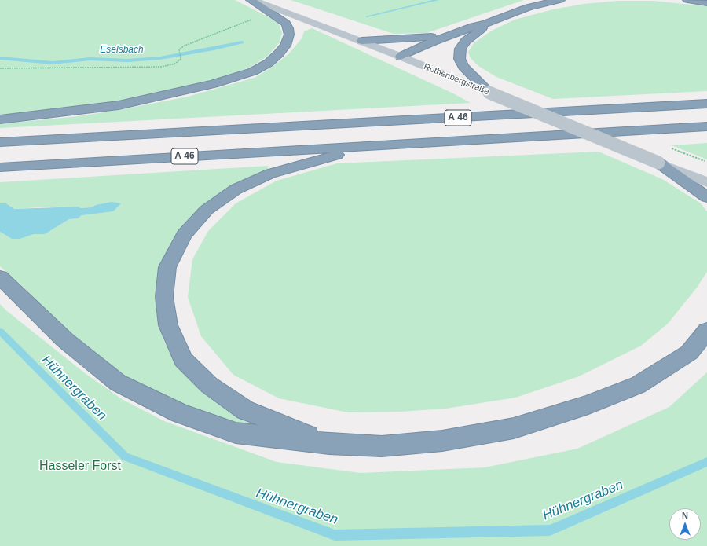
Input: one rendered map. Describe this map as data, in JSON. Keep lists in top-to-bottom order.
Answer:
{
  "streets": {
    "highway": ["A 46"],
    "main road": ["Rothenbergstraße"]
  },
  "water": ["Eselsbach", "Hühnergraben"],
  "parks": ["Hasseler Forst"],
  "north": "top"
}
